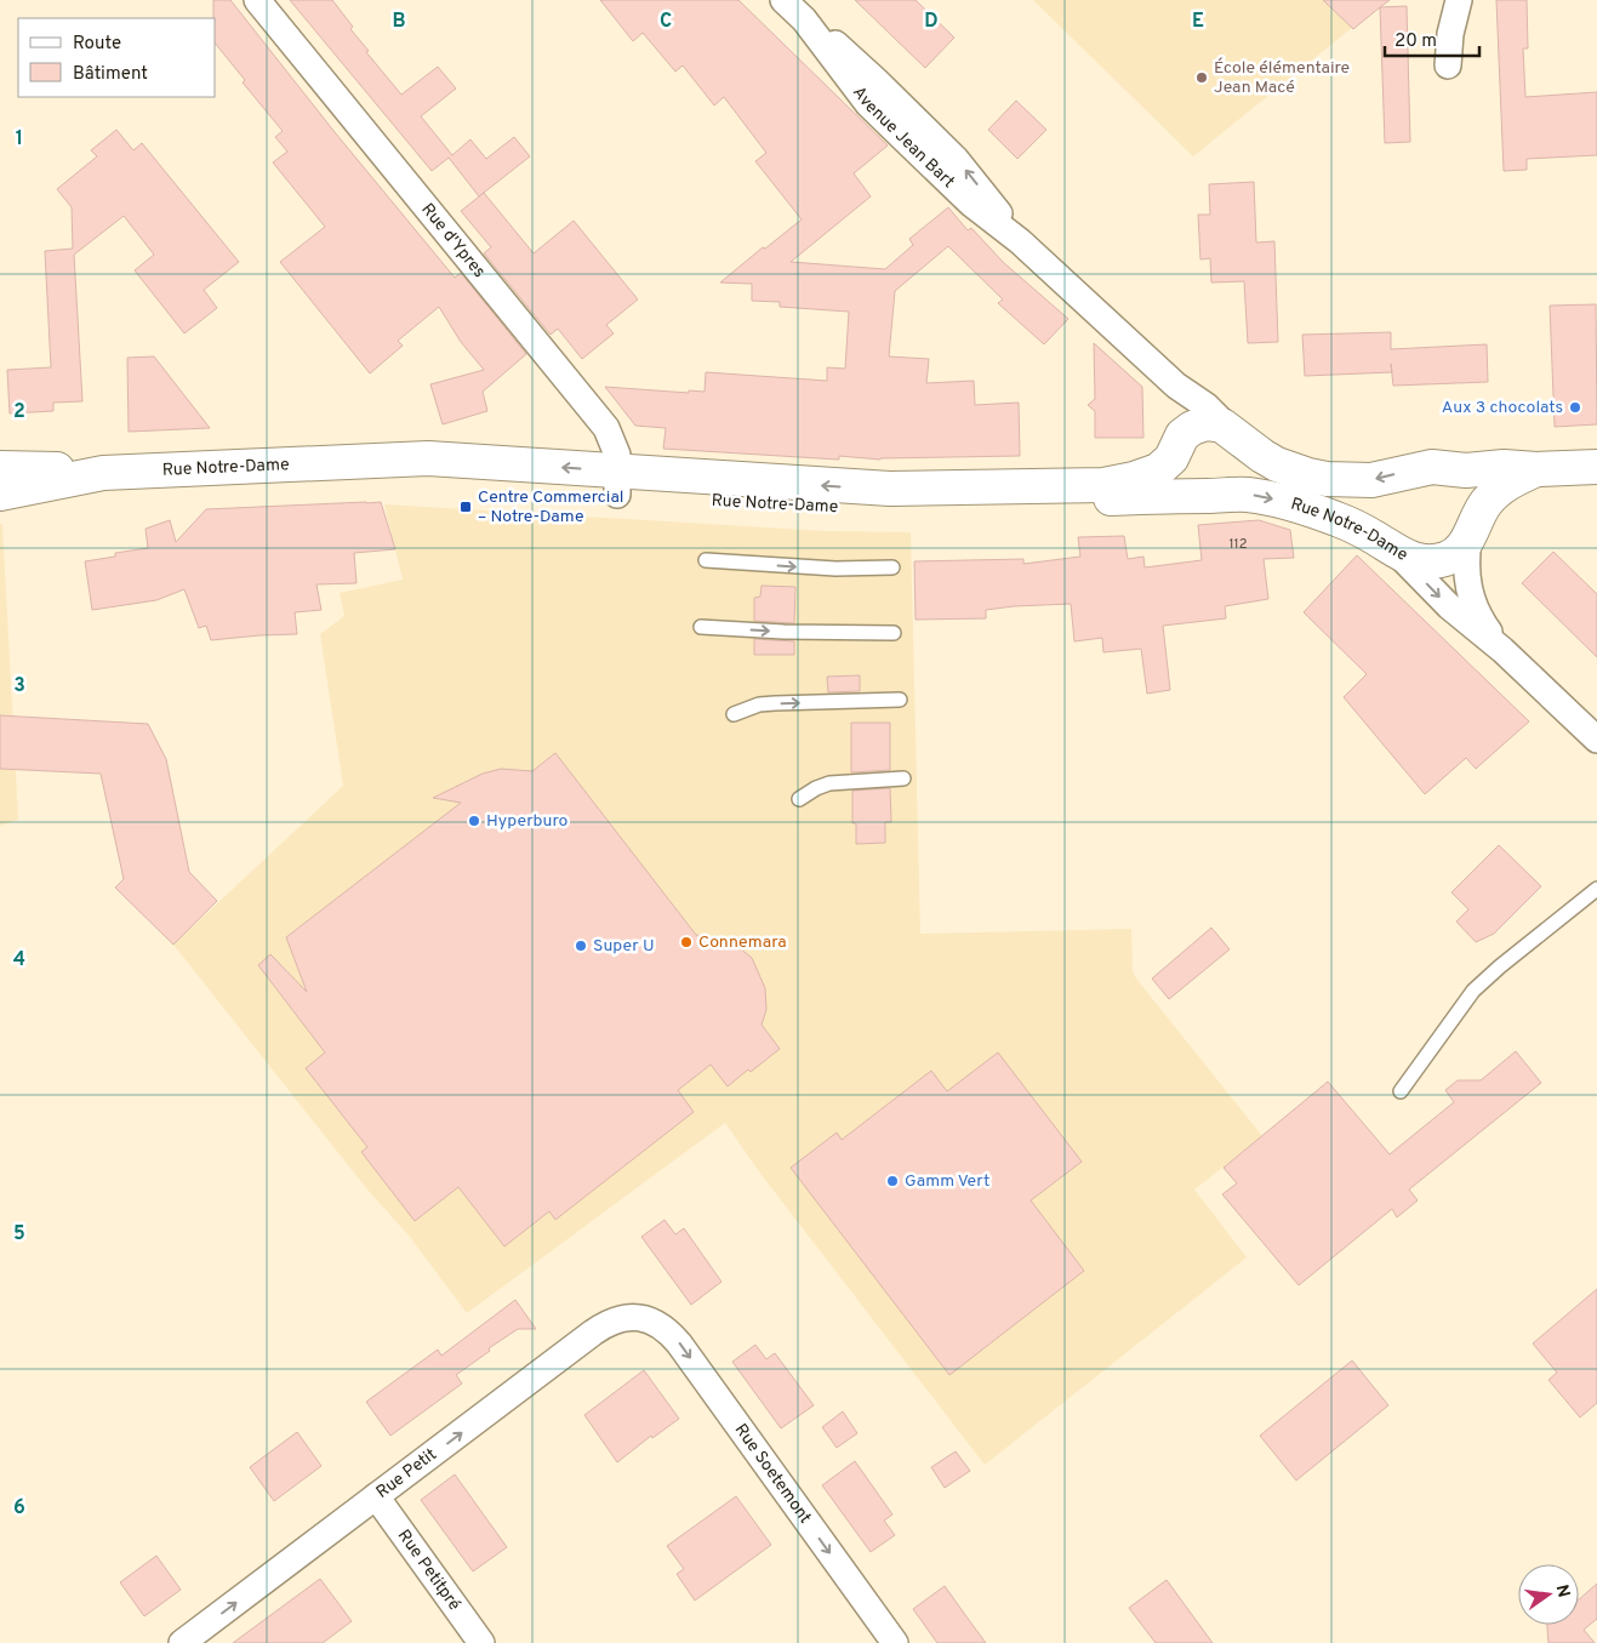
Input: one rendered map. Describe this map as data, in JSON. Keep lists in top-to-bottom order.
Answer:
{
  "streets": {
    "main road": ["Rue Notre-Dame"],
    "street": [
      "Avenue Jean Bart",
      "Rue d'Ypres",
      "Rue Petit",
      "Rue Soetemont",
      "Rue Petitpré"
    ]
  },
  "crossings": [
    ["Avenue Jean Bart", "Rue Notre-Dame"],
    ["Rue d'Ypres", "Rue Notre-Dame"],
    ["Rue Petit", "Rue Soetemont"],
    ["Rue Petit", "Rue Petitpré"]
  ],
  "one_way": ["Rue Petit", "Rue Soetemont"],
  "places": {
    "other": [
      "École élémentaire Jean Macé",
      "Aux 3 chocolats",
      "Hyperburo",
      "Connemara",
      "Super U",
      "Gamm Vert"
    ],
    "transit": ["Centre Commercial – Notre-Dame"]
  },
  "house_numbers": ["112"],
  "legend": ["Route", "Bâtiment"],
  "scale_bar": "20 m",
  "north": "right",
  "grid": {
    "columns": [
      "B",
      "C",
      "D",
      "E"
    ],
    "rows": [
      "1",
      "2",
      "3",
      "4",
      "5",
      "6"
    ]
  }
}
